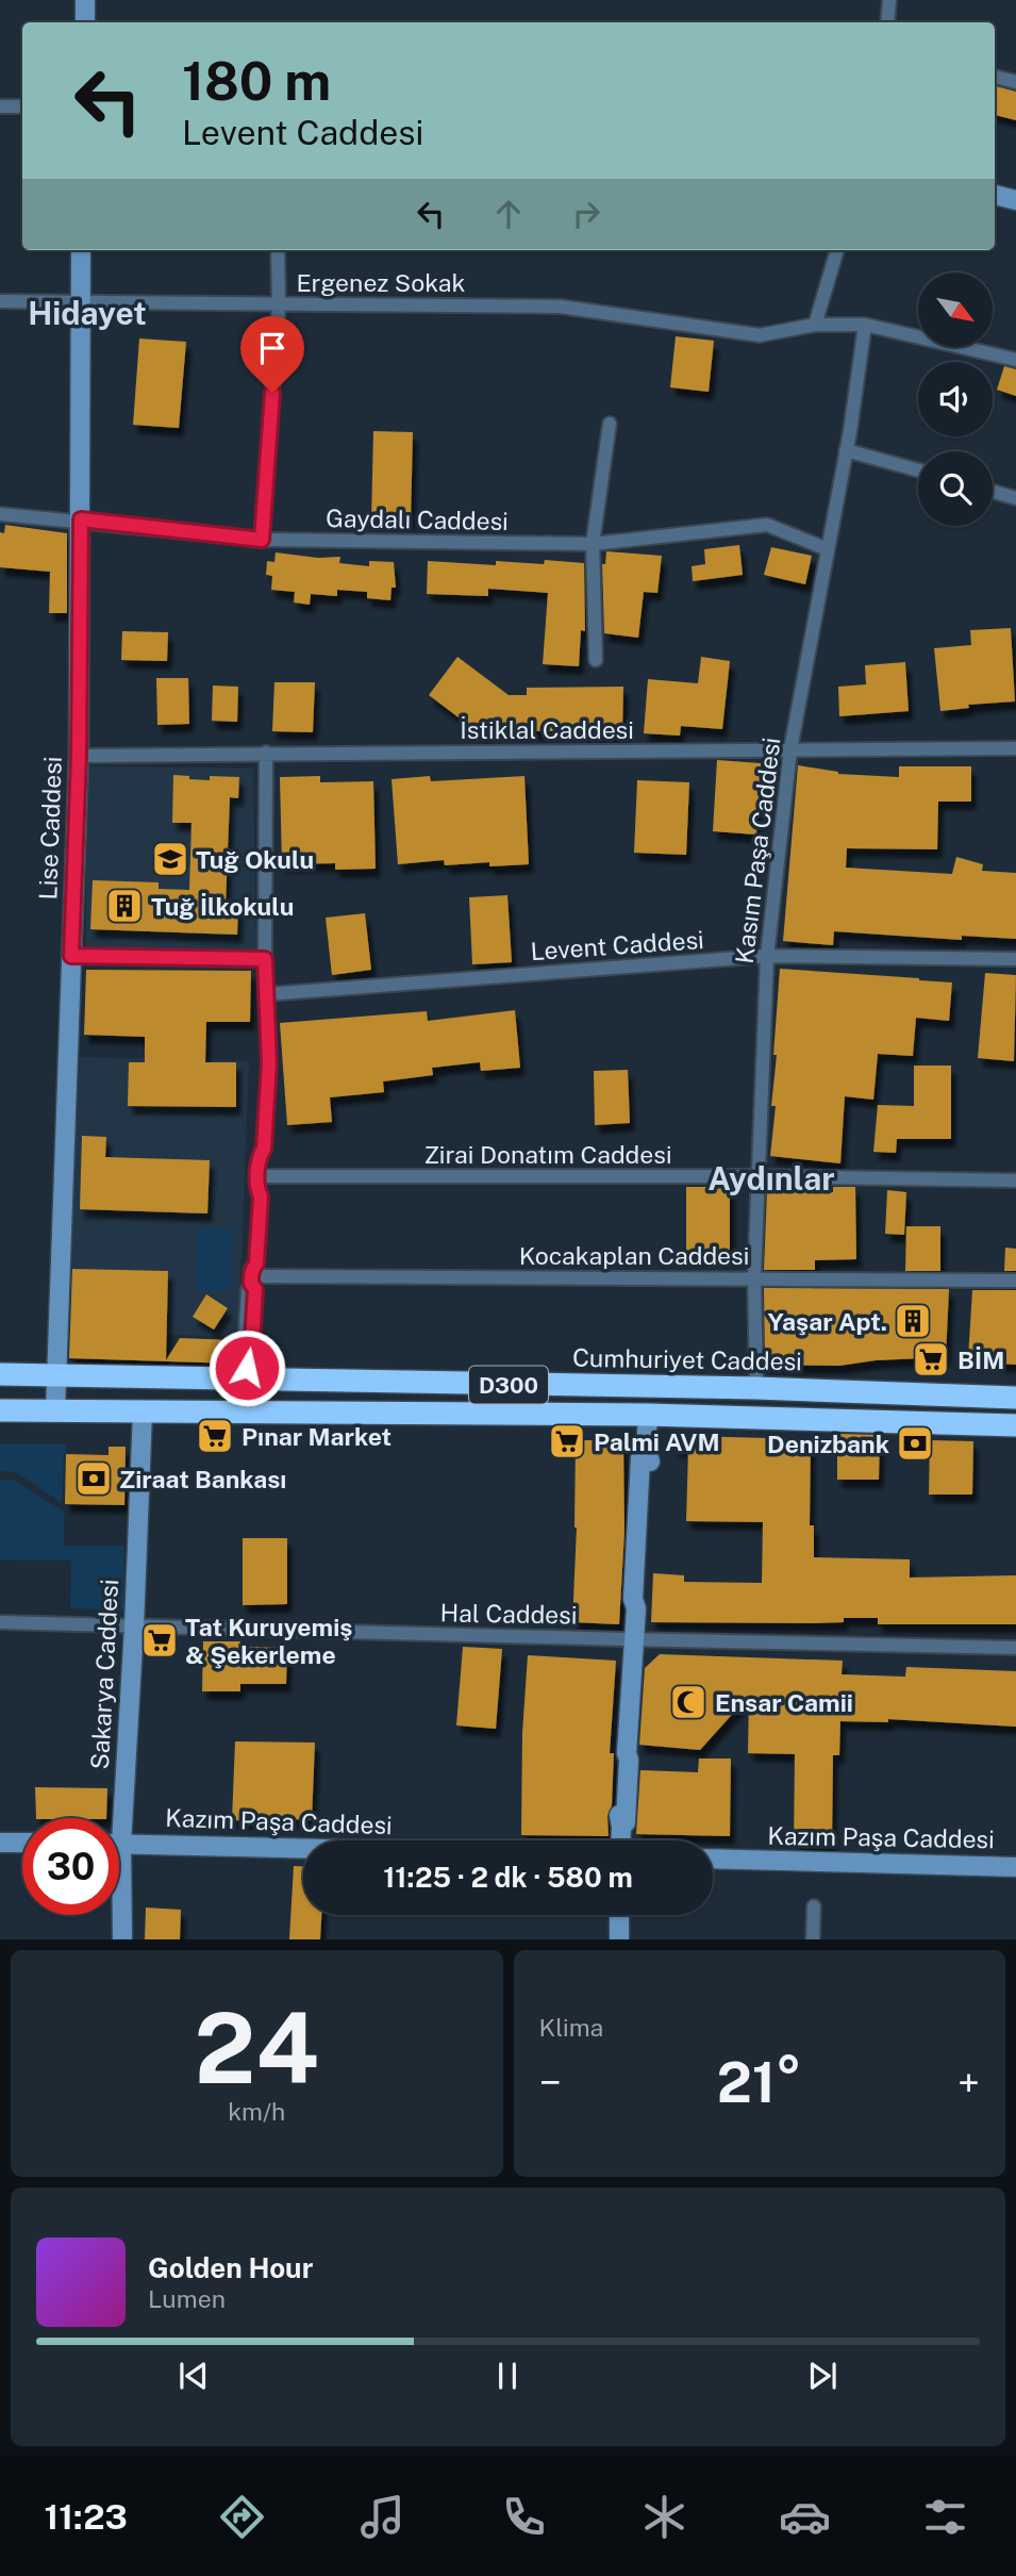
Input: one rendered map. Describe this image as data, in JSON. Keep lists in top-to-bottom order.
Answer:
{
  "streets": {
    "highway": ["Cumhuriyet Caddesi", "D300"],
    "street": [
      "Ergenez Sokak",
      "Gaydalı Caddesi",
      "İstiklal Caddesi",
      "Lise Caddesi",
      "Kasım Paşa Caddesi",
      "Levent Caddesi",
      "Zirai Donatım Caddesi",
      "Kocakaplan Caddesi",
      "Hal Caddesi",
      "Sakarya Caddesi",
      "Kazım Paşa Caddesi"
    ]
  },
  "crossings": [
    ["Ergenez Sokak", "Lise Caddesi"],
    ["Ergenez Sokak", "Kasım Paşa Caddesi"],
    ["Gaydalı Caddesi", "Lise Caddesi"],
    ["Gaydalı Caddesi", "Kasım Paşa Caddesi"],
    ["İstiklal Caddesi", "Lise Caddesi"],
    ["İstiklal Caddesi", "Kasım Paşa Caddesi"],
    ["Lise Caddesi", "Cumhuriyet Caddesi"],
    ["Lise Caddesi", "D300"],
    ["Kasım Paşa Caddesi", "Levent Caddesi"],
    ["Kasım Paşa Caddesi", "Zirai Donatım Caddesi"],
    ["Kasım Paşa Caddesi", "Kocakaplan Caddesi"],
    ["Kasım Paşa Caddesi", "Cumhuriyet Caddesi"],
    ["D300", "Sakarya Caddesi"],
    ["Hal Caddesi", "Sakarya Caddesi"]
  ],
  "districts": ["Hidayet", "Aydınlar"],
  "places": {
    "school or university": ["Tuğ Okulu"],
    "building": ["Tuğ İlkokulu", "Yaşar Apt."],
    "supermarket": [
      "BİM",
      "Pınar Market",
      "Palmi AVM",
      "Tat Kuruyemiş & Şekerleme"
    ],
    "bank": ["Denizbank", "Ziraat Bankası"],
    "mosque": ["Ensar Camii"]
  },
  "north": "bottom right",
  "page": {
    "turn": ["180 m", "Levent Caddesi"],
    "limit": "30",
    "trip": "11:25 · 2 dk · 580 m",
    "tile": [
      ["24", "km/h"],
      "Klima"
    ],
    "heat": ["−", "21°", "+"],
    "song": ["Golden Hour", "Lumen"],
    "tabs": "11:23"
  }
}
